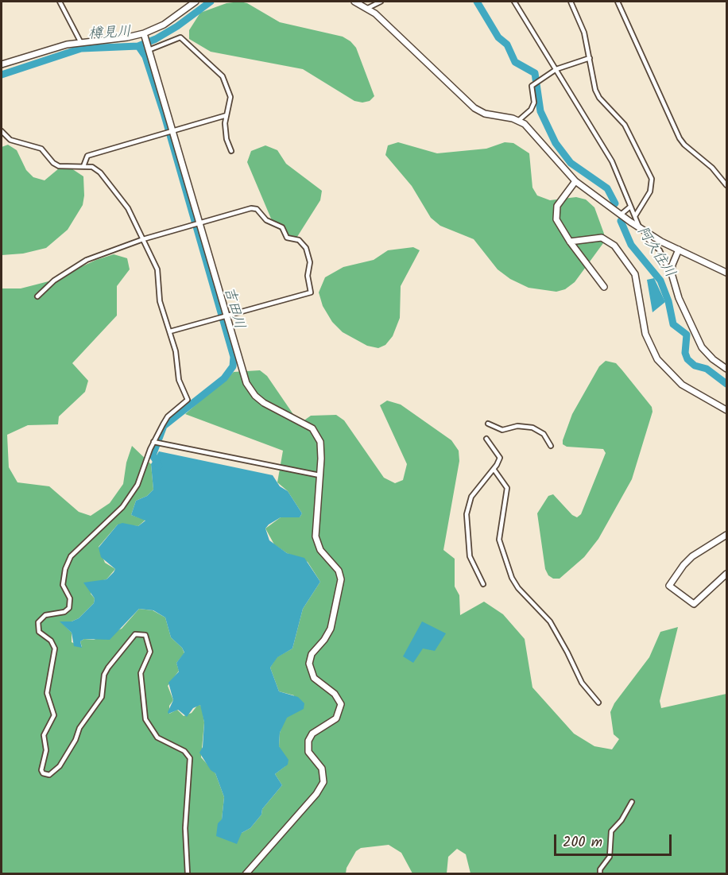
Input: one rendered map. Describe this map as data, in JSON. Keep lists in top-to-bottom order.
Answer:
{
  "water": ["樽見川", "阿久住川", "吉田川"],
  "scale_bar": "200 m"
}
